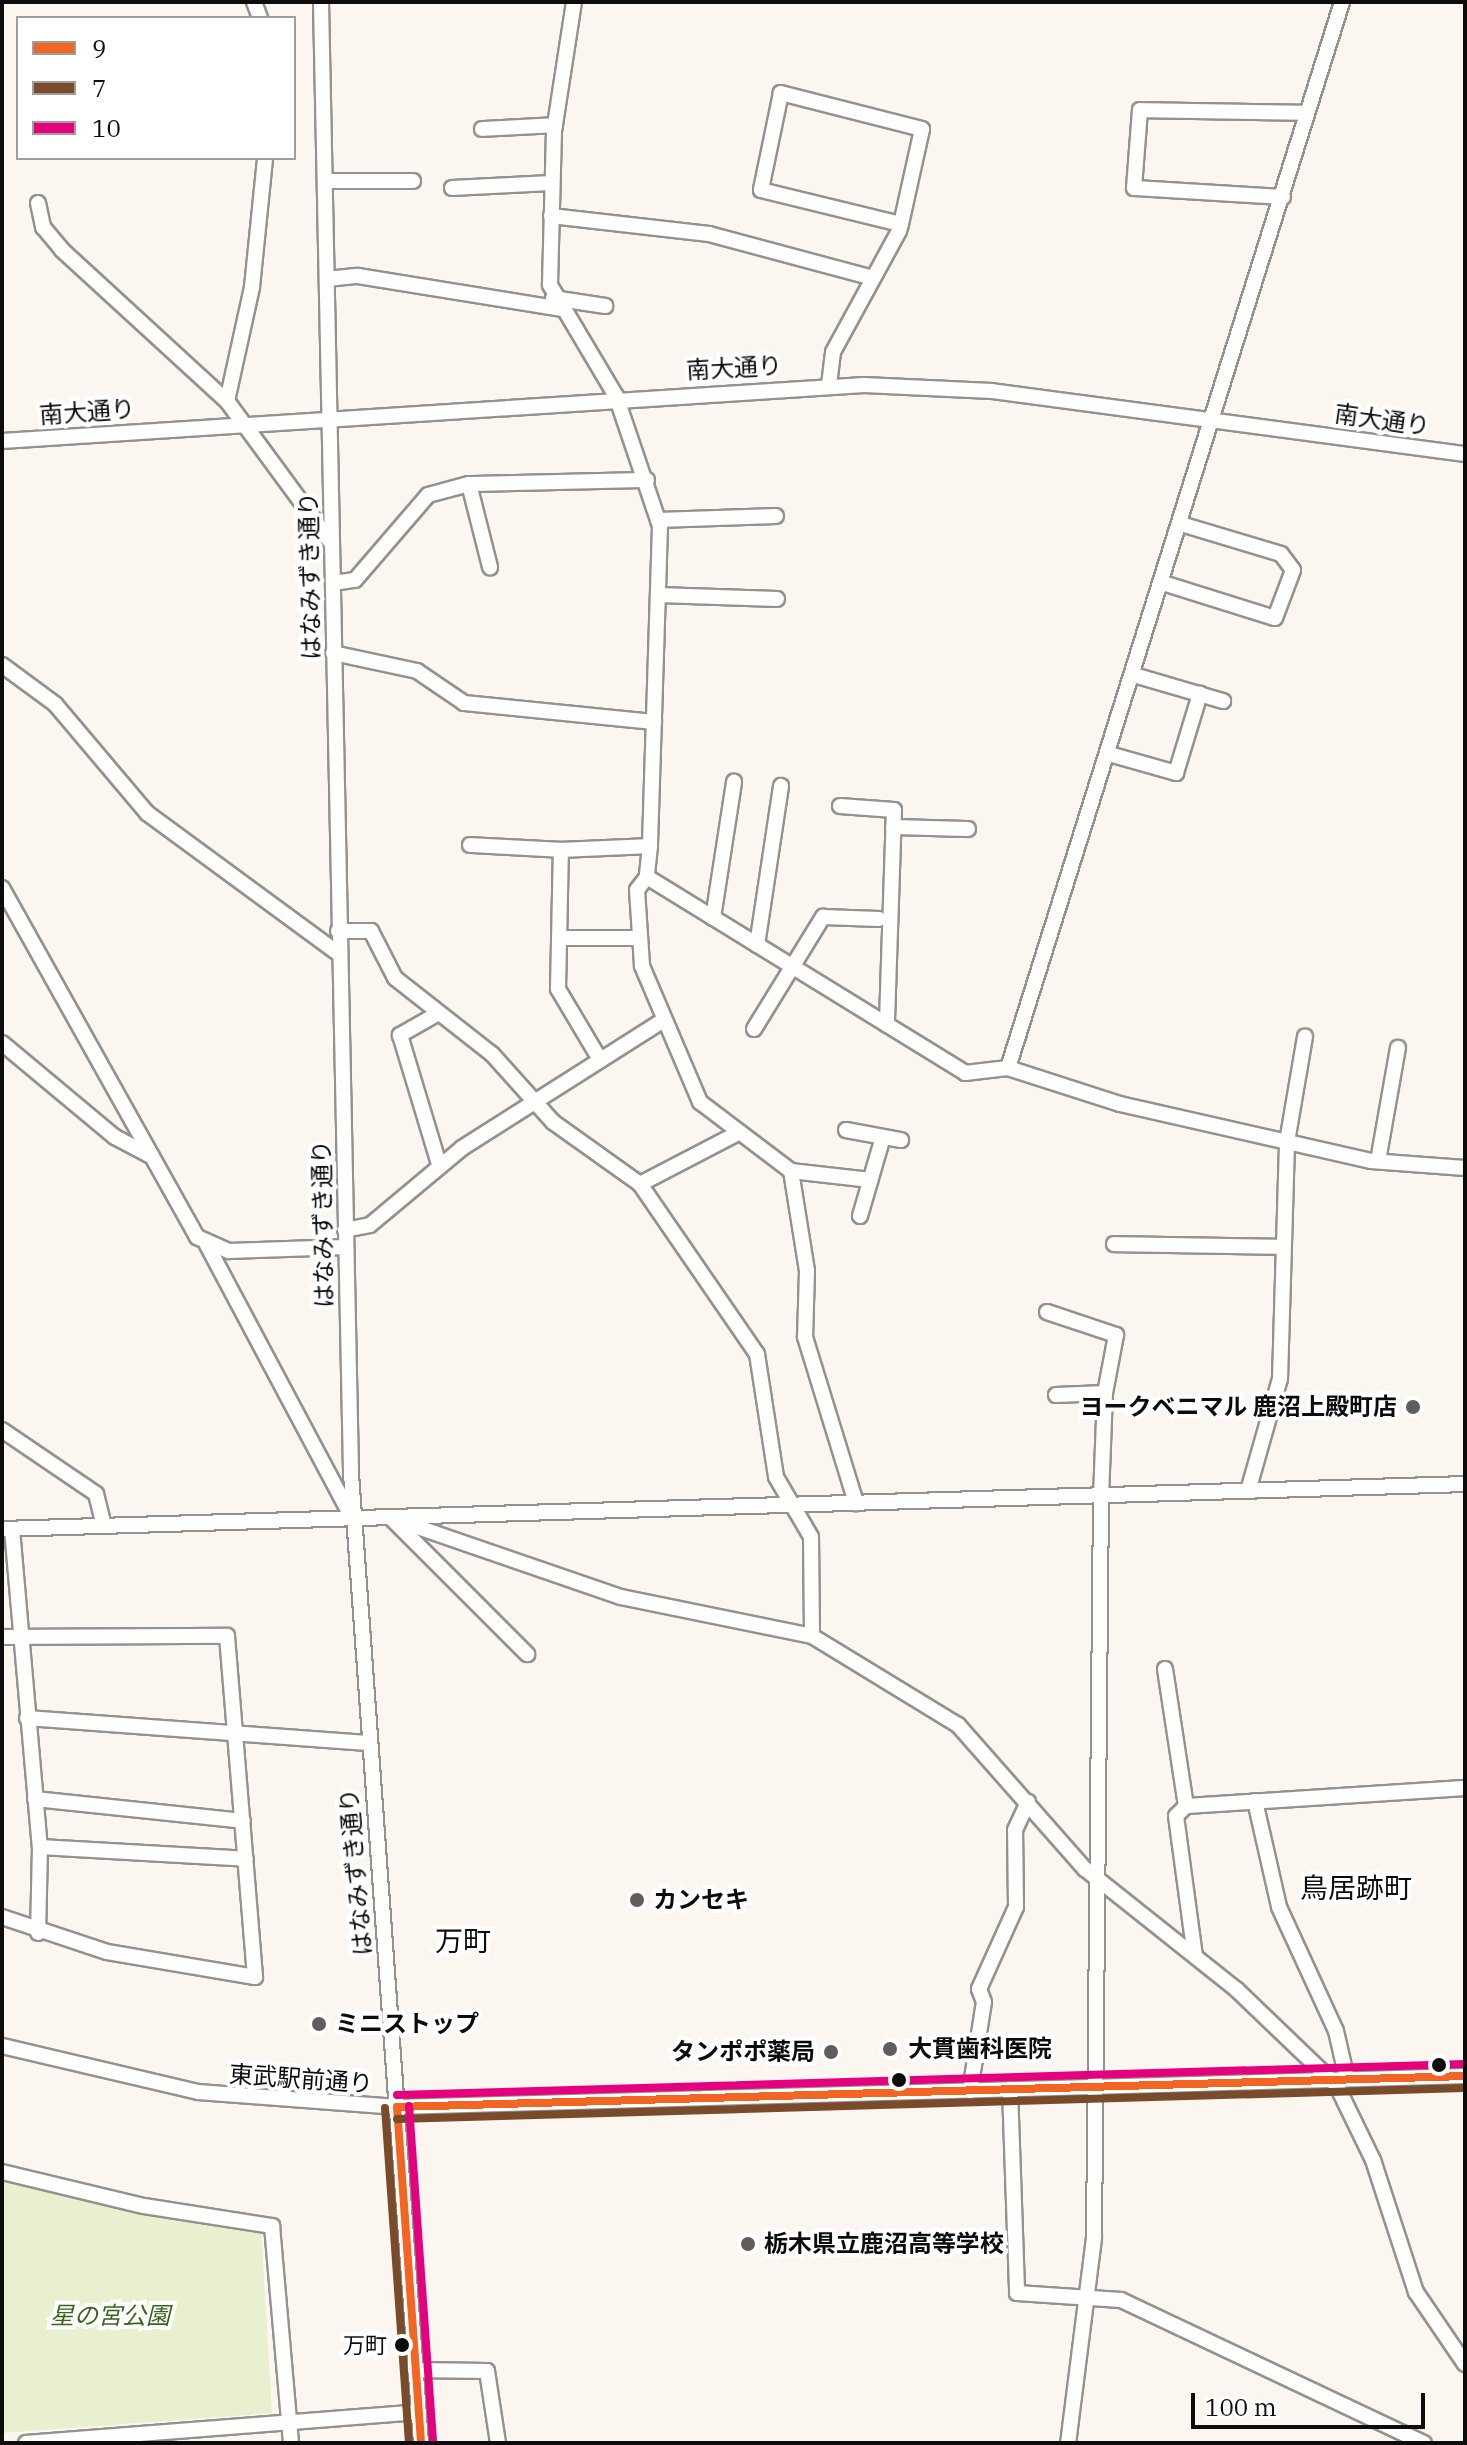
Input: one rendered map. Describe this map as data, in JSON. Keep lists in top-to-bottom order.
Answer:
{
  "streets": {
    "street": ["南大通り", "はなみずき通り", "東武駅前通り"]
  },
  "crossings": [
    ["南大通り", "はなみずき通り"],
    ["はなみずき通り", "東武駅前通り"]
  ],
  "districts": ["鳥居跡町", "万町"],
  "parks": ["星の宮公園"],
  "places": [
    "ヨークベニマル 鹿沼上殿町店",
    "カンセキ",
    "ミニストップ",
    "大貫歯科医院",
    "タンポポ薬局",
    "栃木県立鹿沼高等学校",
    "万町"
  ],
  "lines": ["transit line 10", "transit line 9", "transit line 7"],
  "legend": ["9", "7", "10"],
  "scale_bar": "100 m"
}
